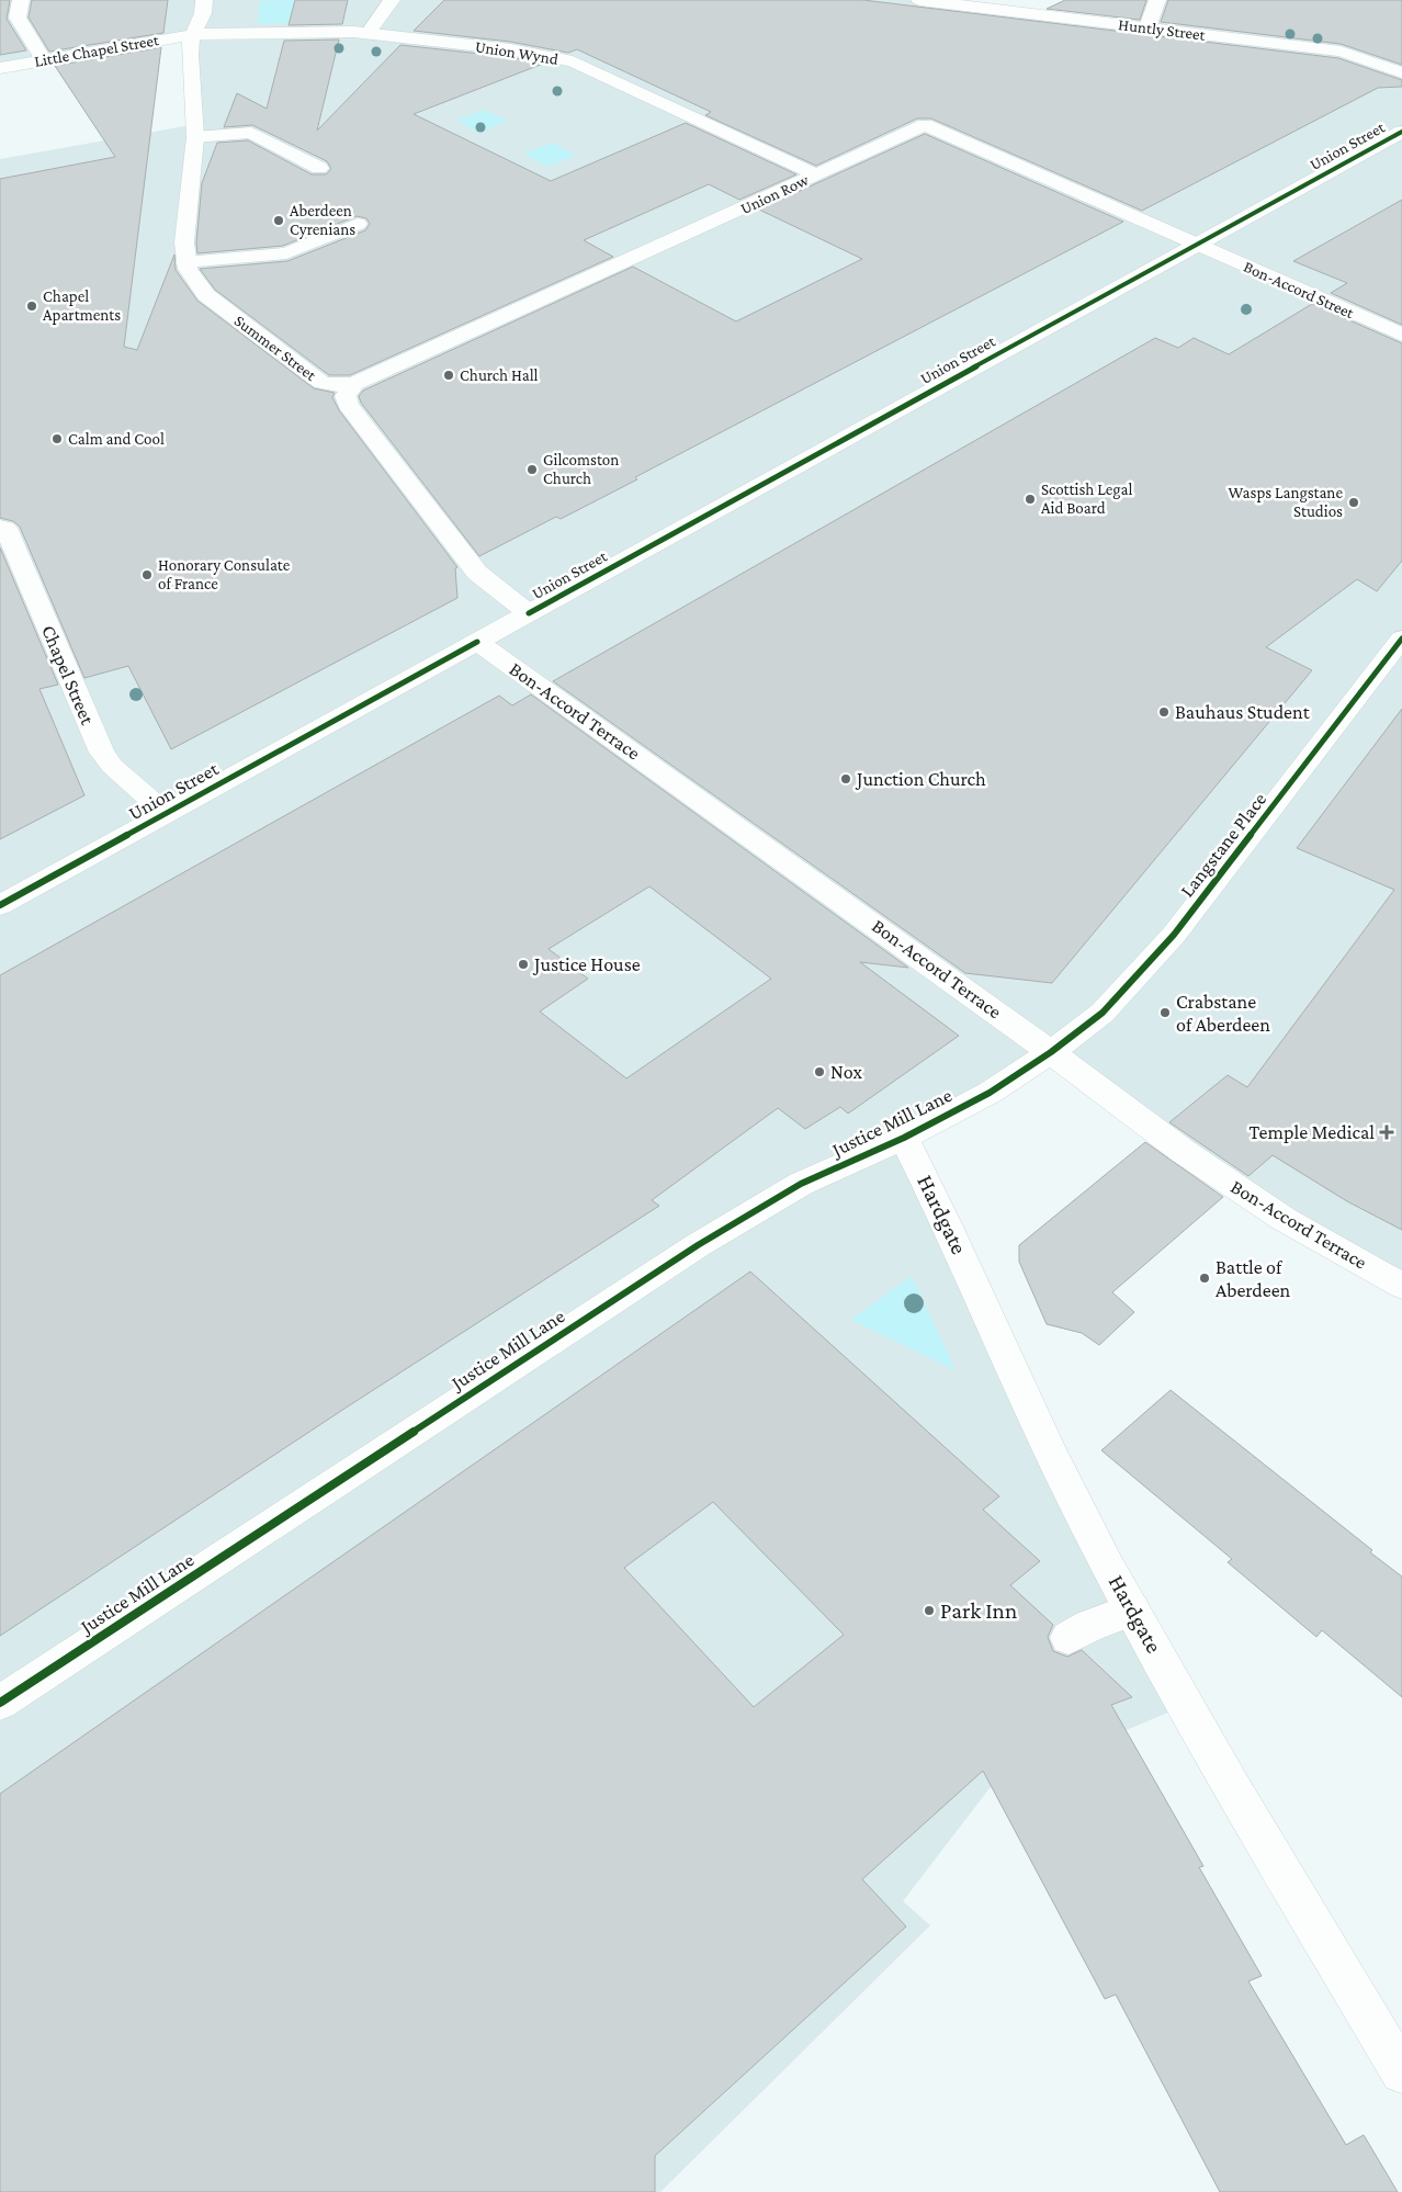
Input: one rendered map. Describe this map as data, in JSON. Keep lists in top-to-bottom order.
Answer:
{
  "streets": {
    "street": [
      "Huntly Street",
      "Little Chapel Street",
      "Union Wynd",
      "Union Street",
      "Union Row",
      "Bon-Accord Street",
      "Summer Street",
      "Chapel Street",
      "Bon-Accord Terrace",
      "Langstane Place",
      "Justice Mill Lane",
      "Hardgate"
    ]
  },
  "crossings": [
    ["Little Chapel Street", "Union Wynd"],
    ["Little Chapel Street", "Summer Street"],
    ["Union Wynd", "Union Row"],
    ["Union Wynd", "Summer Street"],
    ["Union Street", "Union Row"],
    ["Union Street", "Bon-Accord Street"],
    ["Union Street", "Chapel Street"],
    ["Union Street", "Bon-Accord Terrace"],
    ["Union Row", "Bon-Accord Street"],
    ["Union Row", "Summer Street"],
    ["Bon-Accord Terrace", "Langstane Place"],
    ["Bon-Accord Terrace", "Justice Mill Lane"],
    ["Langstane Place", "Justice Mill Lane"],
    ["Justice Mill Lane", "Hardgate"]
  ],
  "places": {
    "other": [
      "Aberdeen Cyrenians",
      "Chapel Apartments",
      "Church Hall",
      "Calm and Cool",
      "Gilcomston Church",
      "Scottish Legal Aid Board",
      "Wasps Langstane Studios",
      "Honorary Consulate of France",
      "Bauhaus Student",
      "Junction Church",
      "Justice House",
      "Crabstane of Aberdeen",
      "Nox",
      "Battle of Aberdeen",
      "Park Inn"
    ],
    "health": ["Temple Medical"]
  }
}
